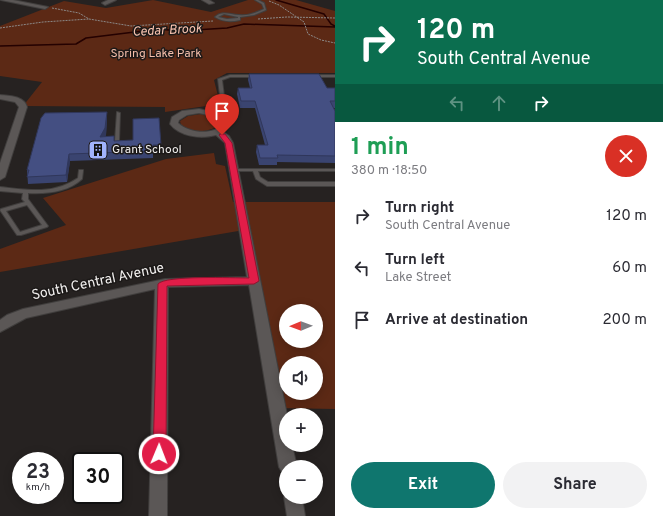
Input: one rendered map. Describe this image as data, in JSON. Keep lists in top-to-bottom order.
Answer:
{
  "streets": {
    "street": ["South Central Avenue"]
  },
  "water": ["Cedar Brook"],
  "parks": ["Spring Lake Park"],
  "places": {
    "building": ["Grant School"]
  },
  "north": "left",
  "page": {
    "turn": ["120 m", "South Central Avenue"],
    "heading": ["1 min", "380 m · 18:50"],
    "list": [
      {
        "name": "Turn right",
        "note": "South Central Avenue",
        "value": "120 m"
      },
      {
        "name": "Turn left",
        "note": "Lake Street",
        "value": "60 m"
      },
      {
        "name": "Arrive at destination",
        "value": "200 m"
      }
    ],
    "map_buttons": ["+", "−"],
    "speed": "23 km/h",
    "limit": "30",
    "buttons": ["Exit", "Share"]
  }
}
